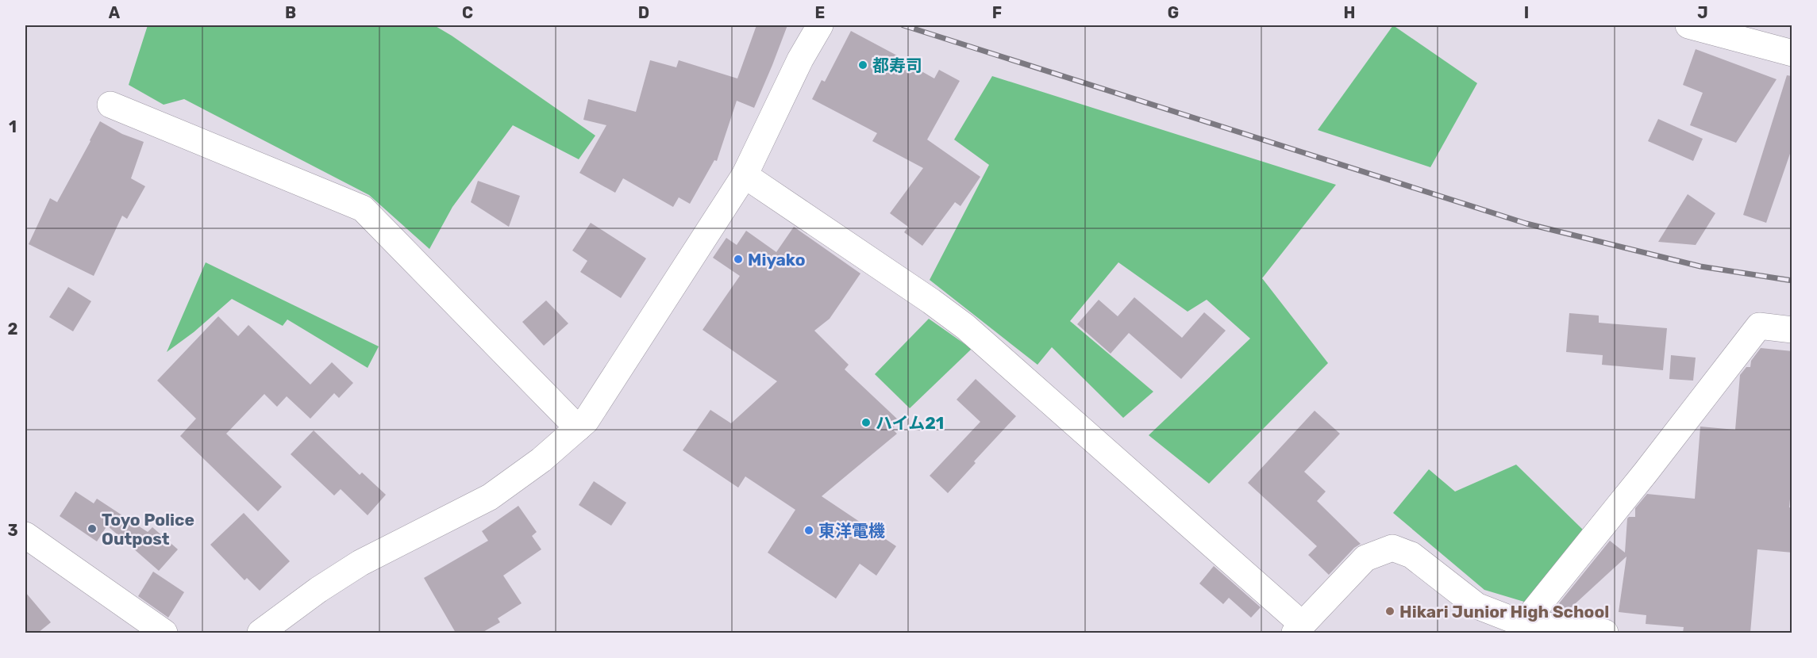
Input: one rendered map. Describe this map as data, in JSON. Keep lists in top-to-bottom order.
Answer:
{
  "places": [
    "都寿司",
    "Miyako",
    "ハイム21",
    "Toyo Police Outpost",
    "東洋電機",
    "Hikari Junior High School"
  ],
  "grid": {
    "columns": [
      "A",
      "B",
      "C",
      "D",
      "E",
      "F",
      "G",
      "H",
      "I",
      "J"
    ],
    "rows": ["1", "2", "3"]
  }
}
